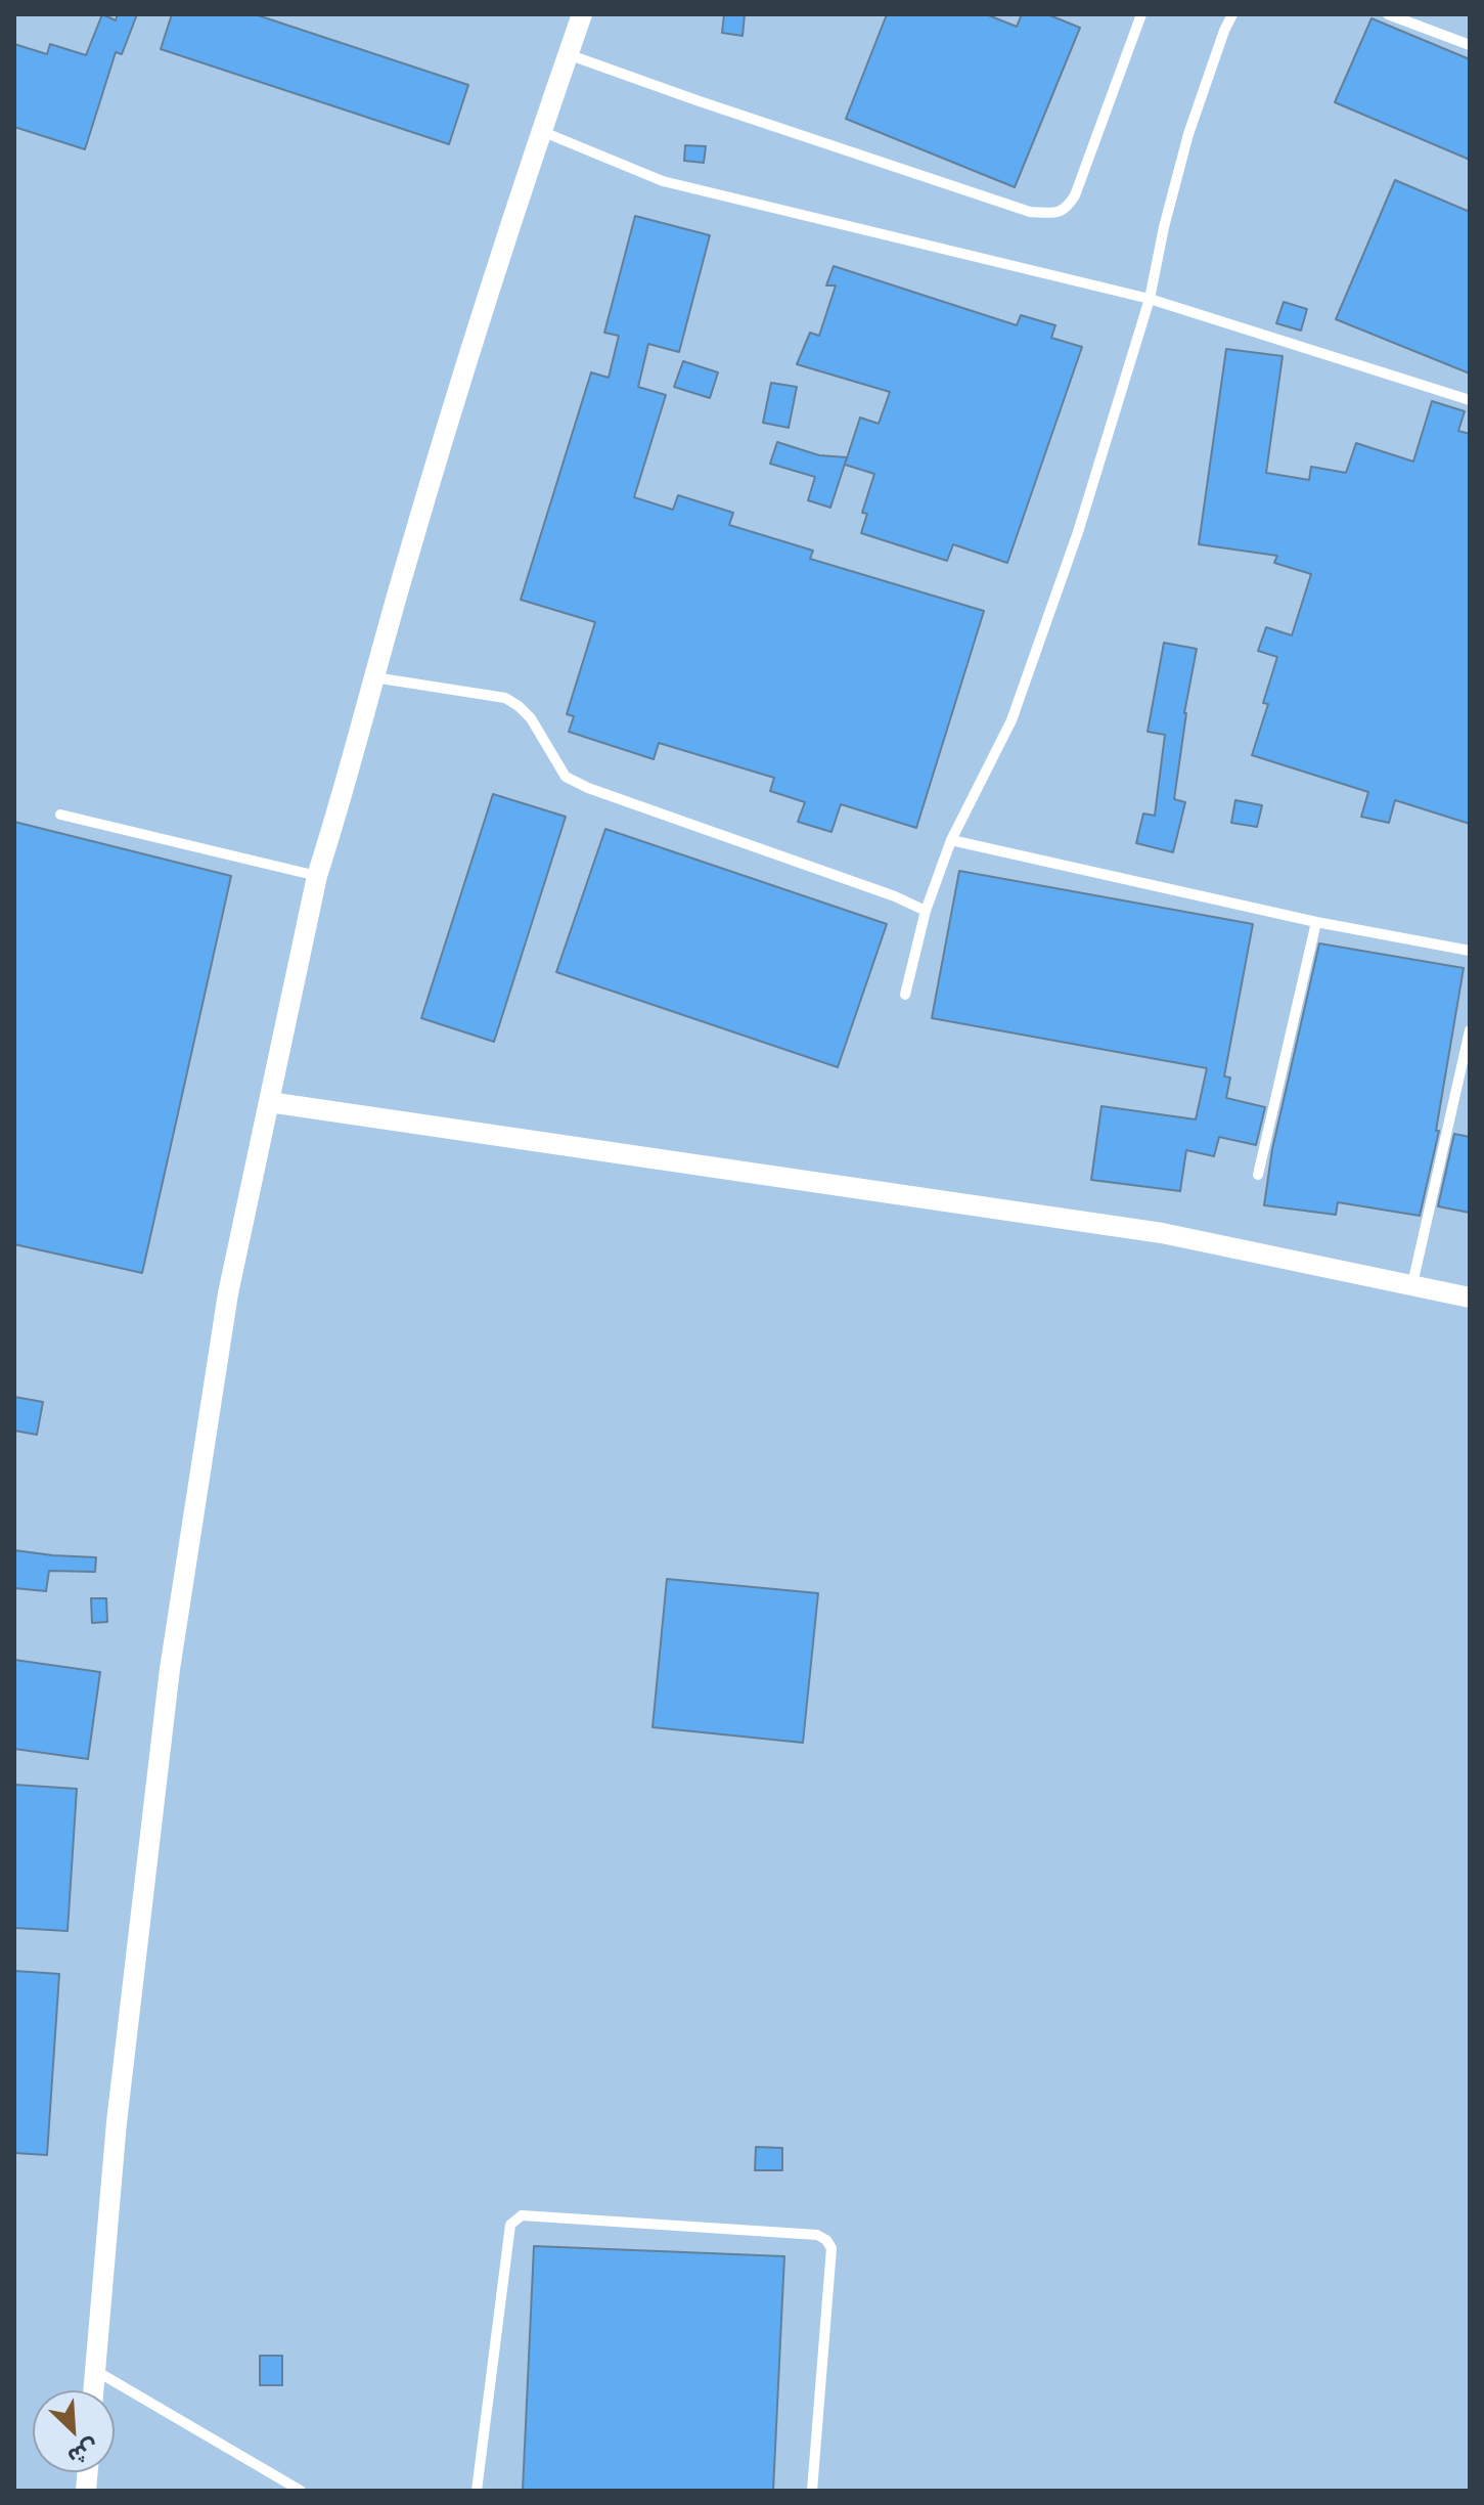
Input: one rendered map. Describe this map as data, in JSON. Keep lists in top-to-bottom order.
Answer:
{
  "north": "bottom right"
}
